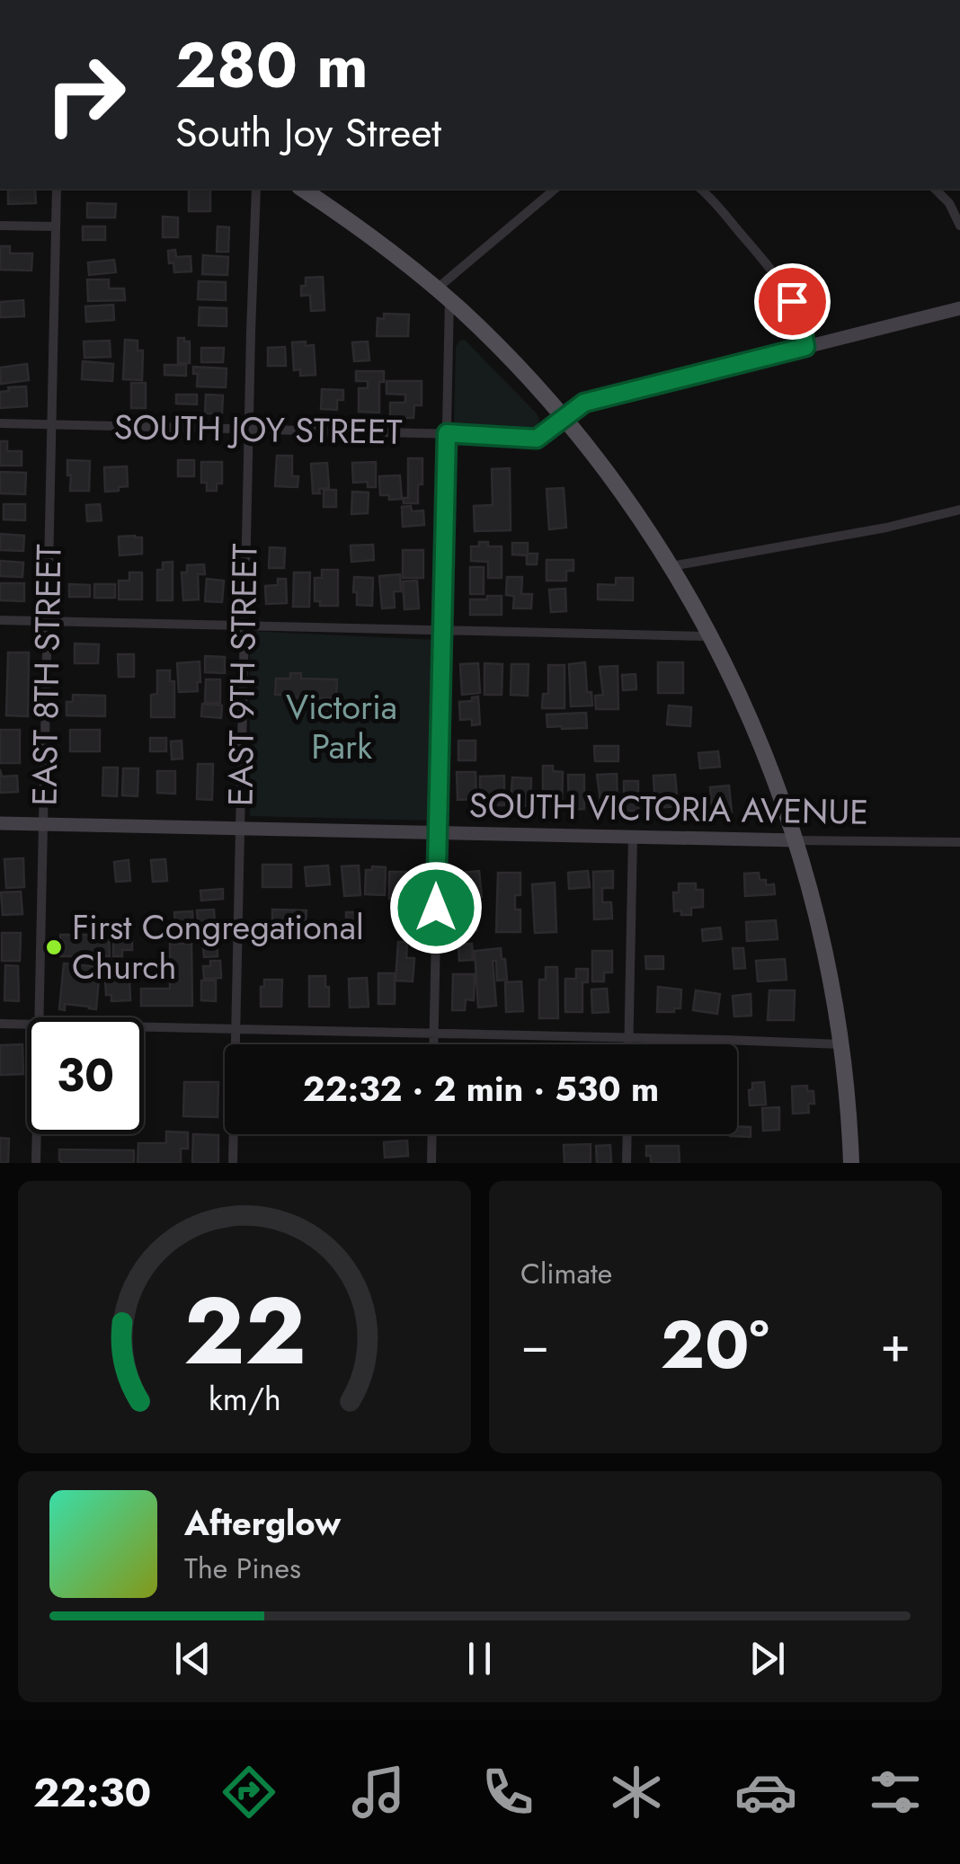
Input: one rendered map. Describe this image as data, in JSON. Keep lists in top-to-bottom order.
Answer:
{
  "streets": {
    "street": [
      "SOUTH JOY STREET",
      "EAST 8TH STREET",
      "EAST 9TH STREET",
      "SOUTH VICTORIA AVENUE"
    ]
  },
  "crossings": [
    ["SOUTH JOY STREET", "EAST 8TH STREET"],
    ["SOUTH JOY STREET", "EAST 9TH STREET"],
    ["EAST 8TH STREET", "SOUTH VICTORIA AVENUE"],
    ["EAST 9TH STREET", "SOUTH VICTORIA AVENUE"]
  ],
  "parks": ["Victoria Park"],
  "places": ["First Congregational Church"],
  "page": {
    "turn": ["280 m", "South Joy Street"],
    "limit": "30",
    "trip": "22:32 · 2 min · 530 m",
    "tile": "Climate",
    "heat": ["−", "20°", "+"],
    "song": ["Afterglow", "The Pines"],
    "tabs": "22:30",
    "gauge": ["22", "km/h"]
  }
}
